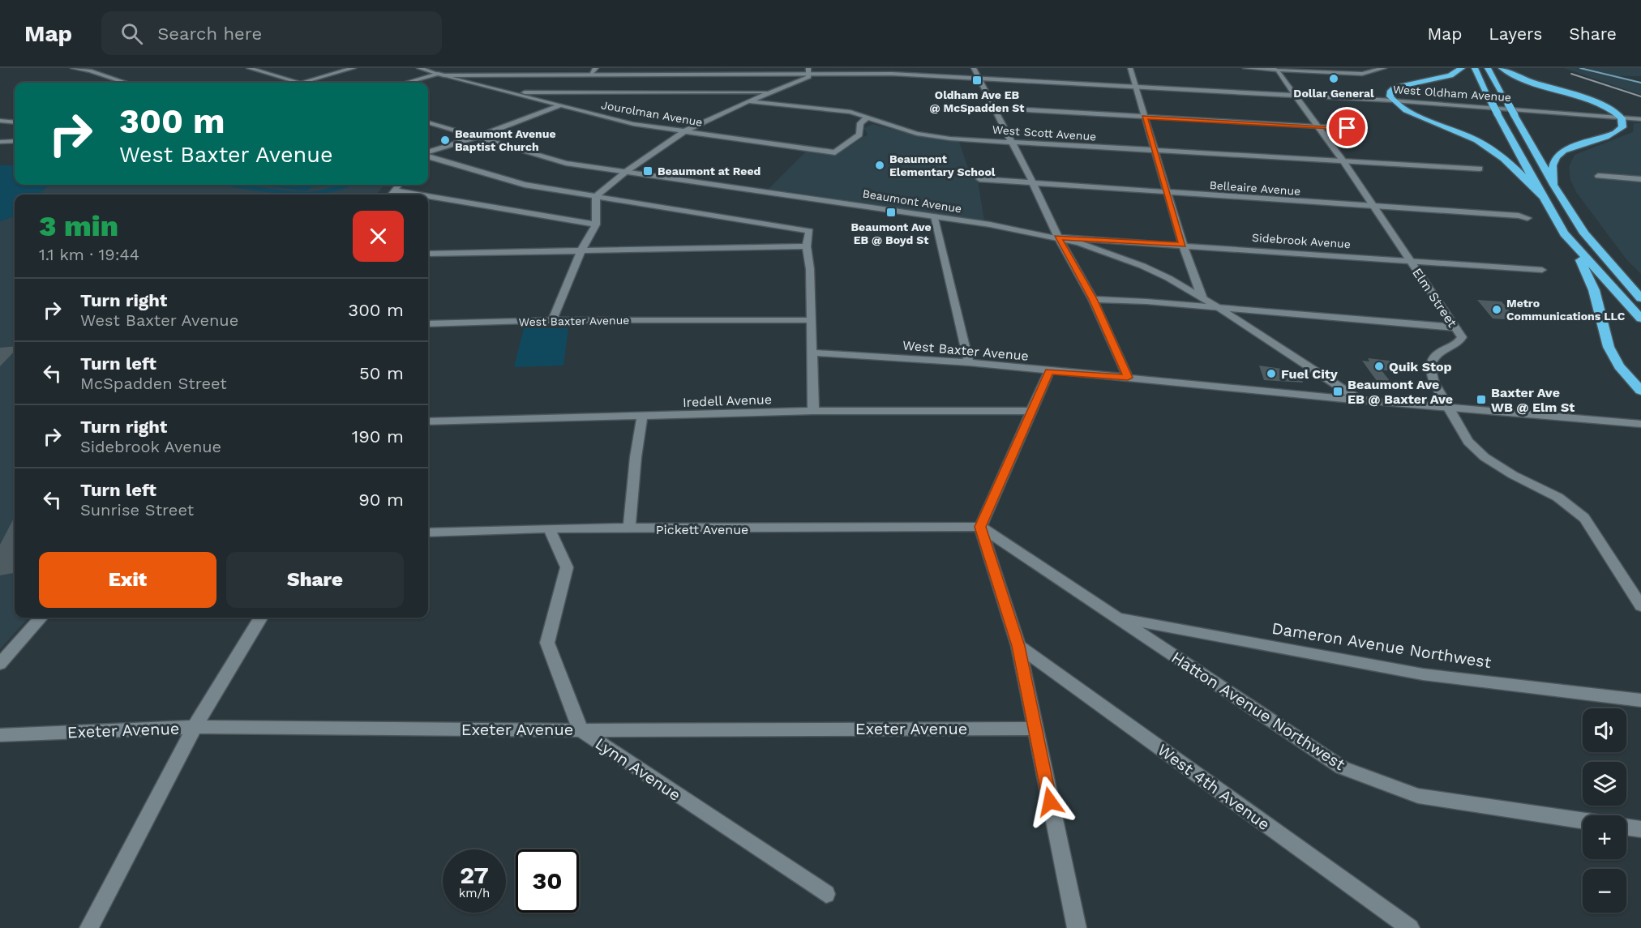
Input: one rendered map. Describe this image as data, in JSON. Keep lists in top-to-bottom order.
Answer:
{
  "streets": {
    "street": [
      "West Oldham Avenue",
      "Jourolman Avenue",
      "West Scott Avenue",
      "Belleaire Avenue",
      "Beaumont Avenue",
      "Sidebrook Avenue",
      "Elm Street",
      "West Baxter Avenue",
      "Iredell Avenue",
      "Pickett Avenue",
      "Dameron Avenue Northwest",
      "Hatton Avenue Northwest",
      "Exeter Avenue",
      "Lynn Avenue",
      "West 4th Avenue"
    ]
  },
  "crossings": [
    ["West Oldham Avenue", "Jourolman Avenue"],
    ["West Oldham Avenue", "Elm Street"],
    ["Jourolman Avenue", "West Scott Avenue"],
    ["West Scott Avenue", "Elm Street"],
    ["Belleaire Avenue", "Elm Street"],
    ["Beaumont Avenue", "Sidebrook Avenue"],
    ["Beaumont Avenue", "West Baxter Avenue"],
    ["Sidebrook Avenue", "Elm Street"],
    ["Elm Street", "West Baxter Avenue"],
    ["Pickett Avenue", "Hatton Avenue Northwest"],
    ["Pickett Avenue", "Lynn Avenue"],
    ["Dameron Avenue Northwest", "Hatton Avenue Northwest"],
    ["Exeter Avenue", "Lynn Avenue"]
  ],
  "places": {
    "other": [
      "Dollar General",
      "Beaumont Avenue Baptist Church",
      "Beaumont Elementary School",
      "Metro Communications LLC",
      "Quik Stop",
      "Fuel City"
    ],
    "transit": [
      "Oldham Ave EB @ McSpadden St",
      "Beaumont at Reed",
      "Beaumont Ave EB @ Boyd St",
      "Beaumont Ave EB @ Baxter Ave",
      "Baxter Ave WB @ Elm St"
    ]
  },
  "page": {
    "header": "Map",
    "search": "Search here",
    "nav": ["Map", "Layers", "Share"],
    "turn": ["300 m", "West Baxter Avenue"],
    "heading": ["3 min", "1.1 km · 19:44"],
    "list": [
      {
        "name": "Turn right",
        "note": "West Baxter Avenue",
        "value": "300 m"
      },
      {
        "name": "Turn left",
        "note": "McSpadden Street",
        "value": "50 m"
      },
      {
        "name": "Turn right",
        "note": "Sidebrook Avenue",
        "value": "190 m"
      },
      {
        "name": "Turn left",
        "note": "Sunrise Street",
        "value": "90 m"
      }
    ],
    "buttons": ["Exit", "Share"],
    "map_buttons": ["+", "−"],
    "speed": "27 km/h",
    "limit": "30"
  }
}
